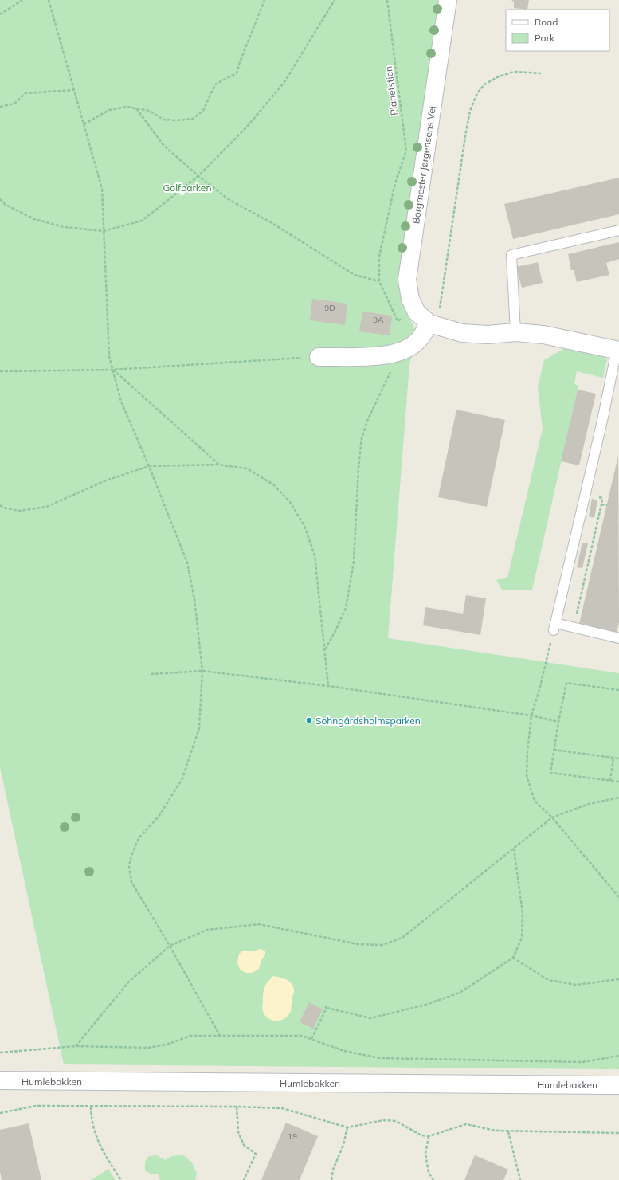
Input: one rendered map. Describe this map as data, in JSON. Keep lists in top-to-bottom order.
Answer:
{
  "streets": {
    "street": ["Borgmester Jørgensens Vej", "Humlebakken"],
    "path": ["Planetstien"]
  },
  "crossings": [
    ["Planetstien", "Borgmester Jørgensens Vej"]
  ],
  "parks": ["Golfparken"],
  "places": ["Sohngårdsholmsparken"],
  "house_numbers": ["9D", "9A", "19"],
  "legend": ["Road", "Park"]
}
